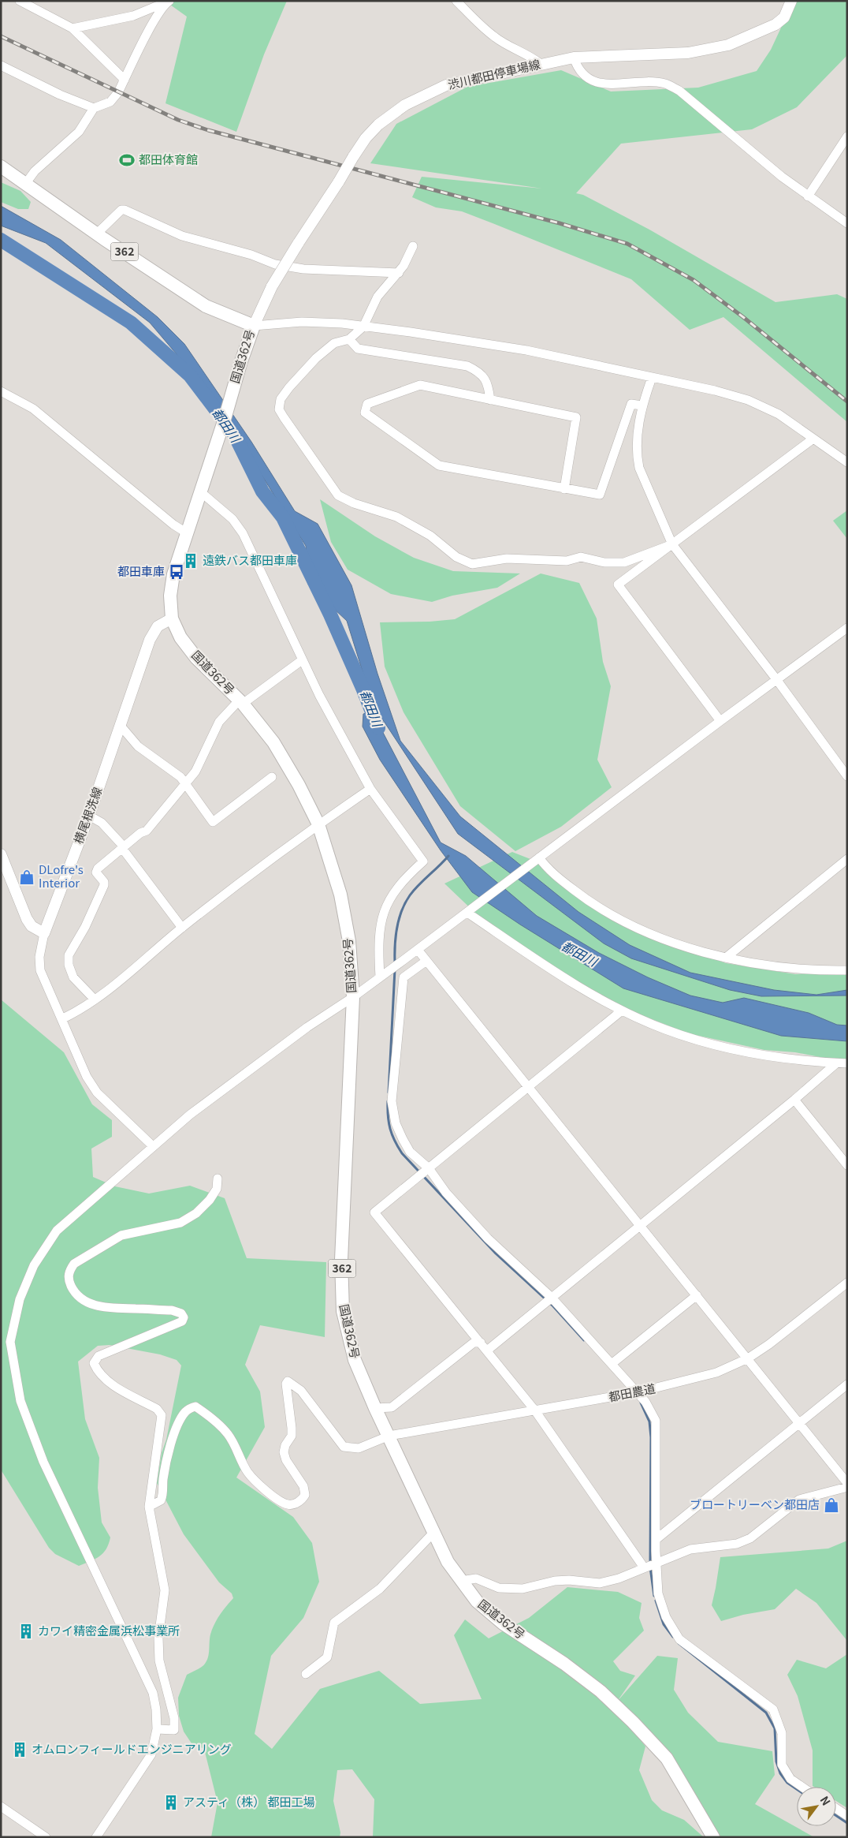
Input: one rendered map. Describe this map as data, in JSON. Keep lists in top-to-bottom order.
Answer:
{
  "streets": {
    "highway": ["362", "国道362号"],
    "main road": ["渋川都田停車場線", "横尾根洗線"],
    "street": ["都田農道"]
  },
  "crossings": [
    ["渋川都田停車場線", "国道362号"],
    ["国道362号", "横尾根洗線"],
    ["国道362号", "都田農道"]
  ],
  "water": ["都田川"],
  "places": {
    "sports": ["都田体育館"],
    "building": [
      "遠鉄バス都田車庫",
      "カワイ精密金属浜松事業所",
      "オムロンフィールドエンジニアリング",
      "アスティ（株） 都田工場"
    ],
    "bus stop": ["都田車庫"],
    "shop": ["DLofre's Interior", "ブロートリーベン都田店"]
  },
  "north": "top right"
}
